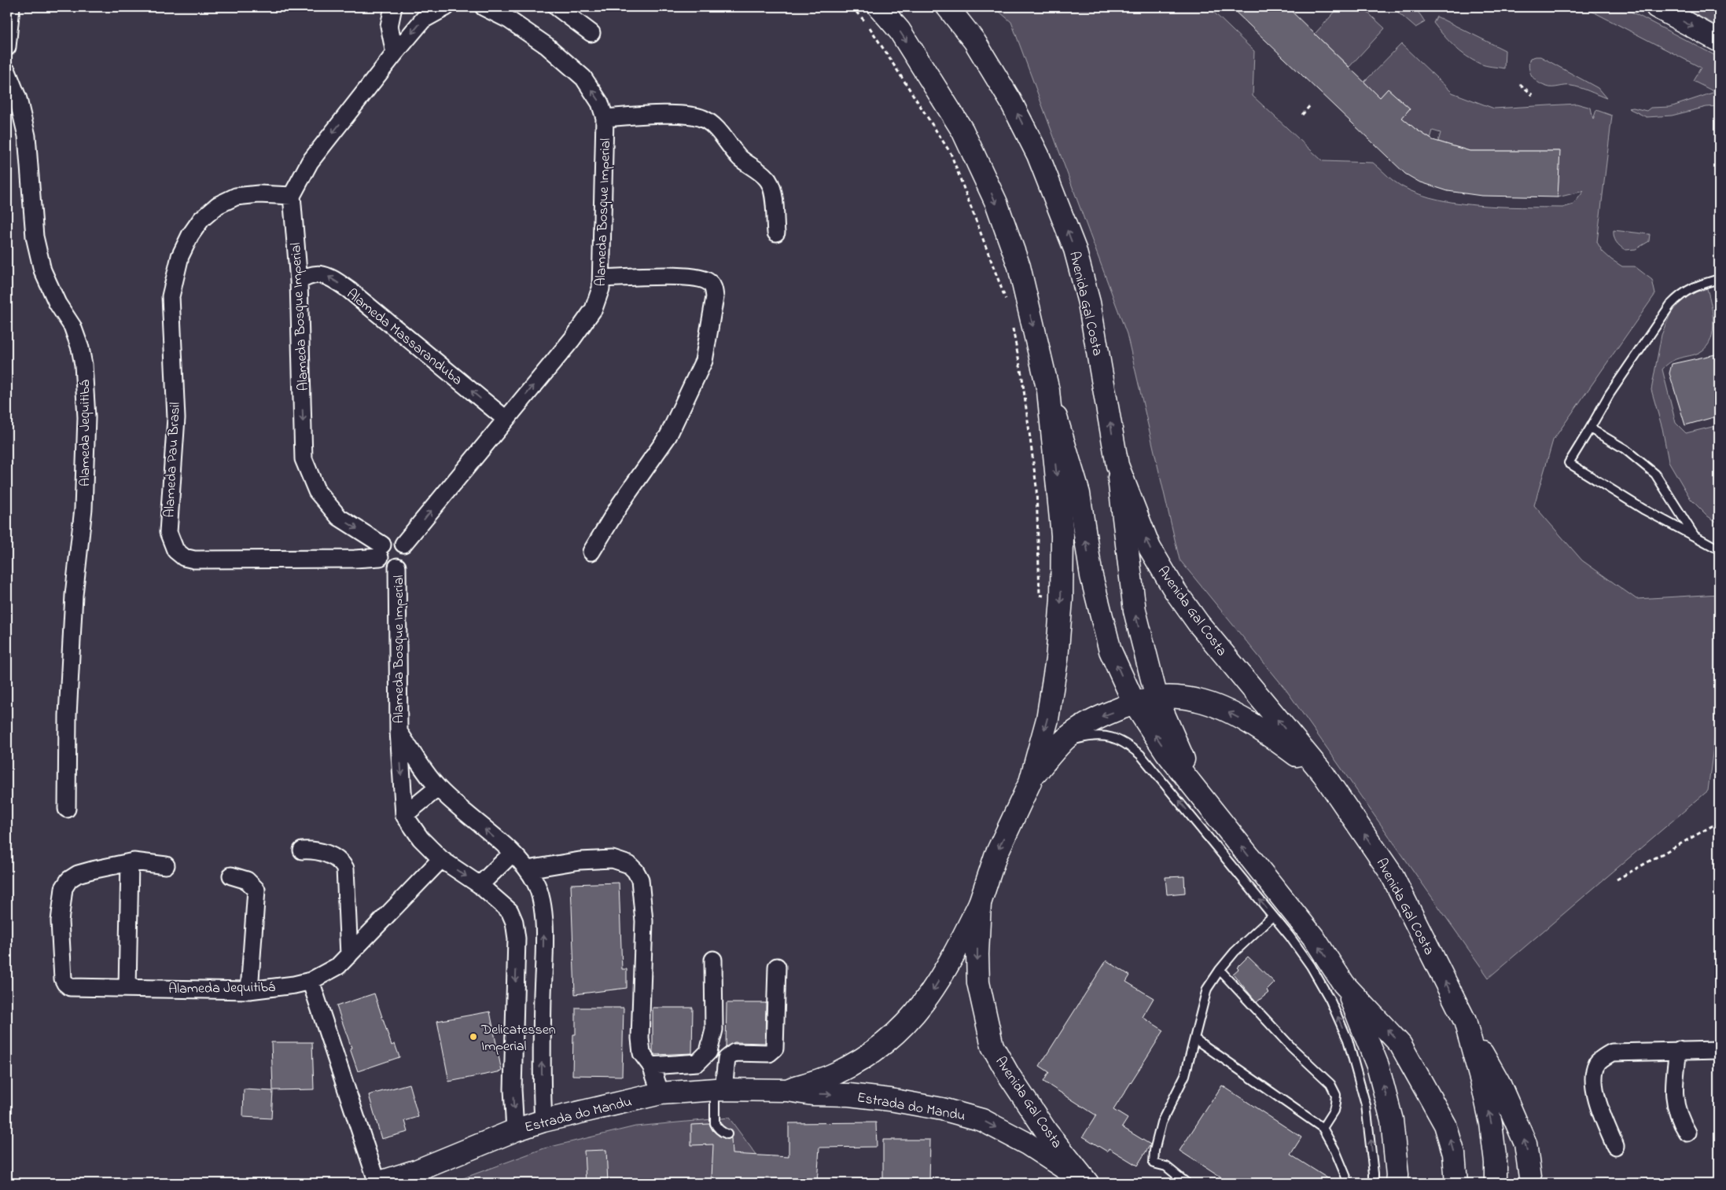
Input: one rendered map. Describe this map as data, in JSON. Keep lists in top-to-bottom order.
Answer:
{
  "streets": {
    "main road": ["Avenida Gal Costa", "Estrada do Mandu"],
    "street": [
      "Alameda Bosque Imperial",
      "Alameda Massaranduba",
      "Alameda Jequitibá",
      "Alameda Pau Brasil"
    ]
  },
  "crossings": [
    ["Alameda Bosque Imperial", "Alameda Massaranduba"],
    ["Alameda Bosque Imperial", "Alameda Pau Brasil"],
    ["Alameda Bosque Imperial", "Estrada do Mandu"],
    ["Avenida Gal Costa", "Estrada do Mandu"]
  ],
  "one_way": ["Alameda Massaranduba"],
  "places": ["Delicatessen Imperial"]
}
